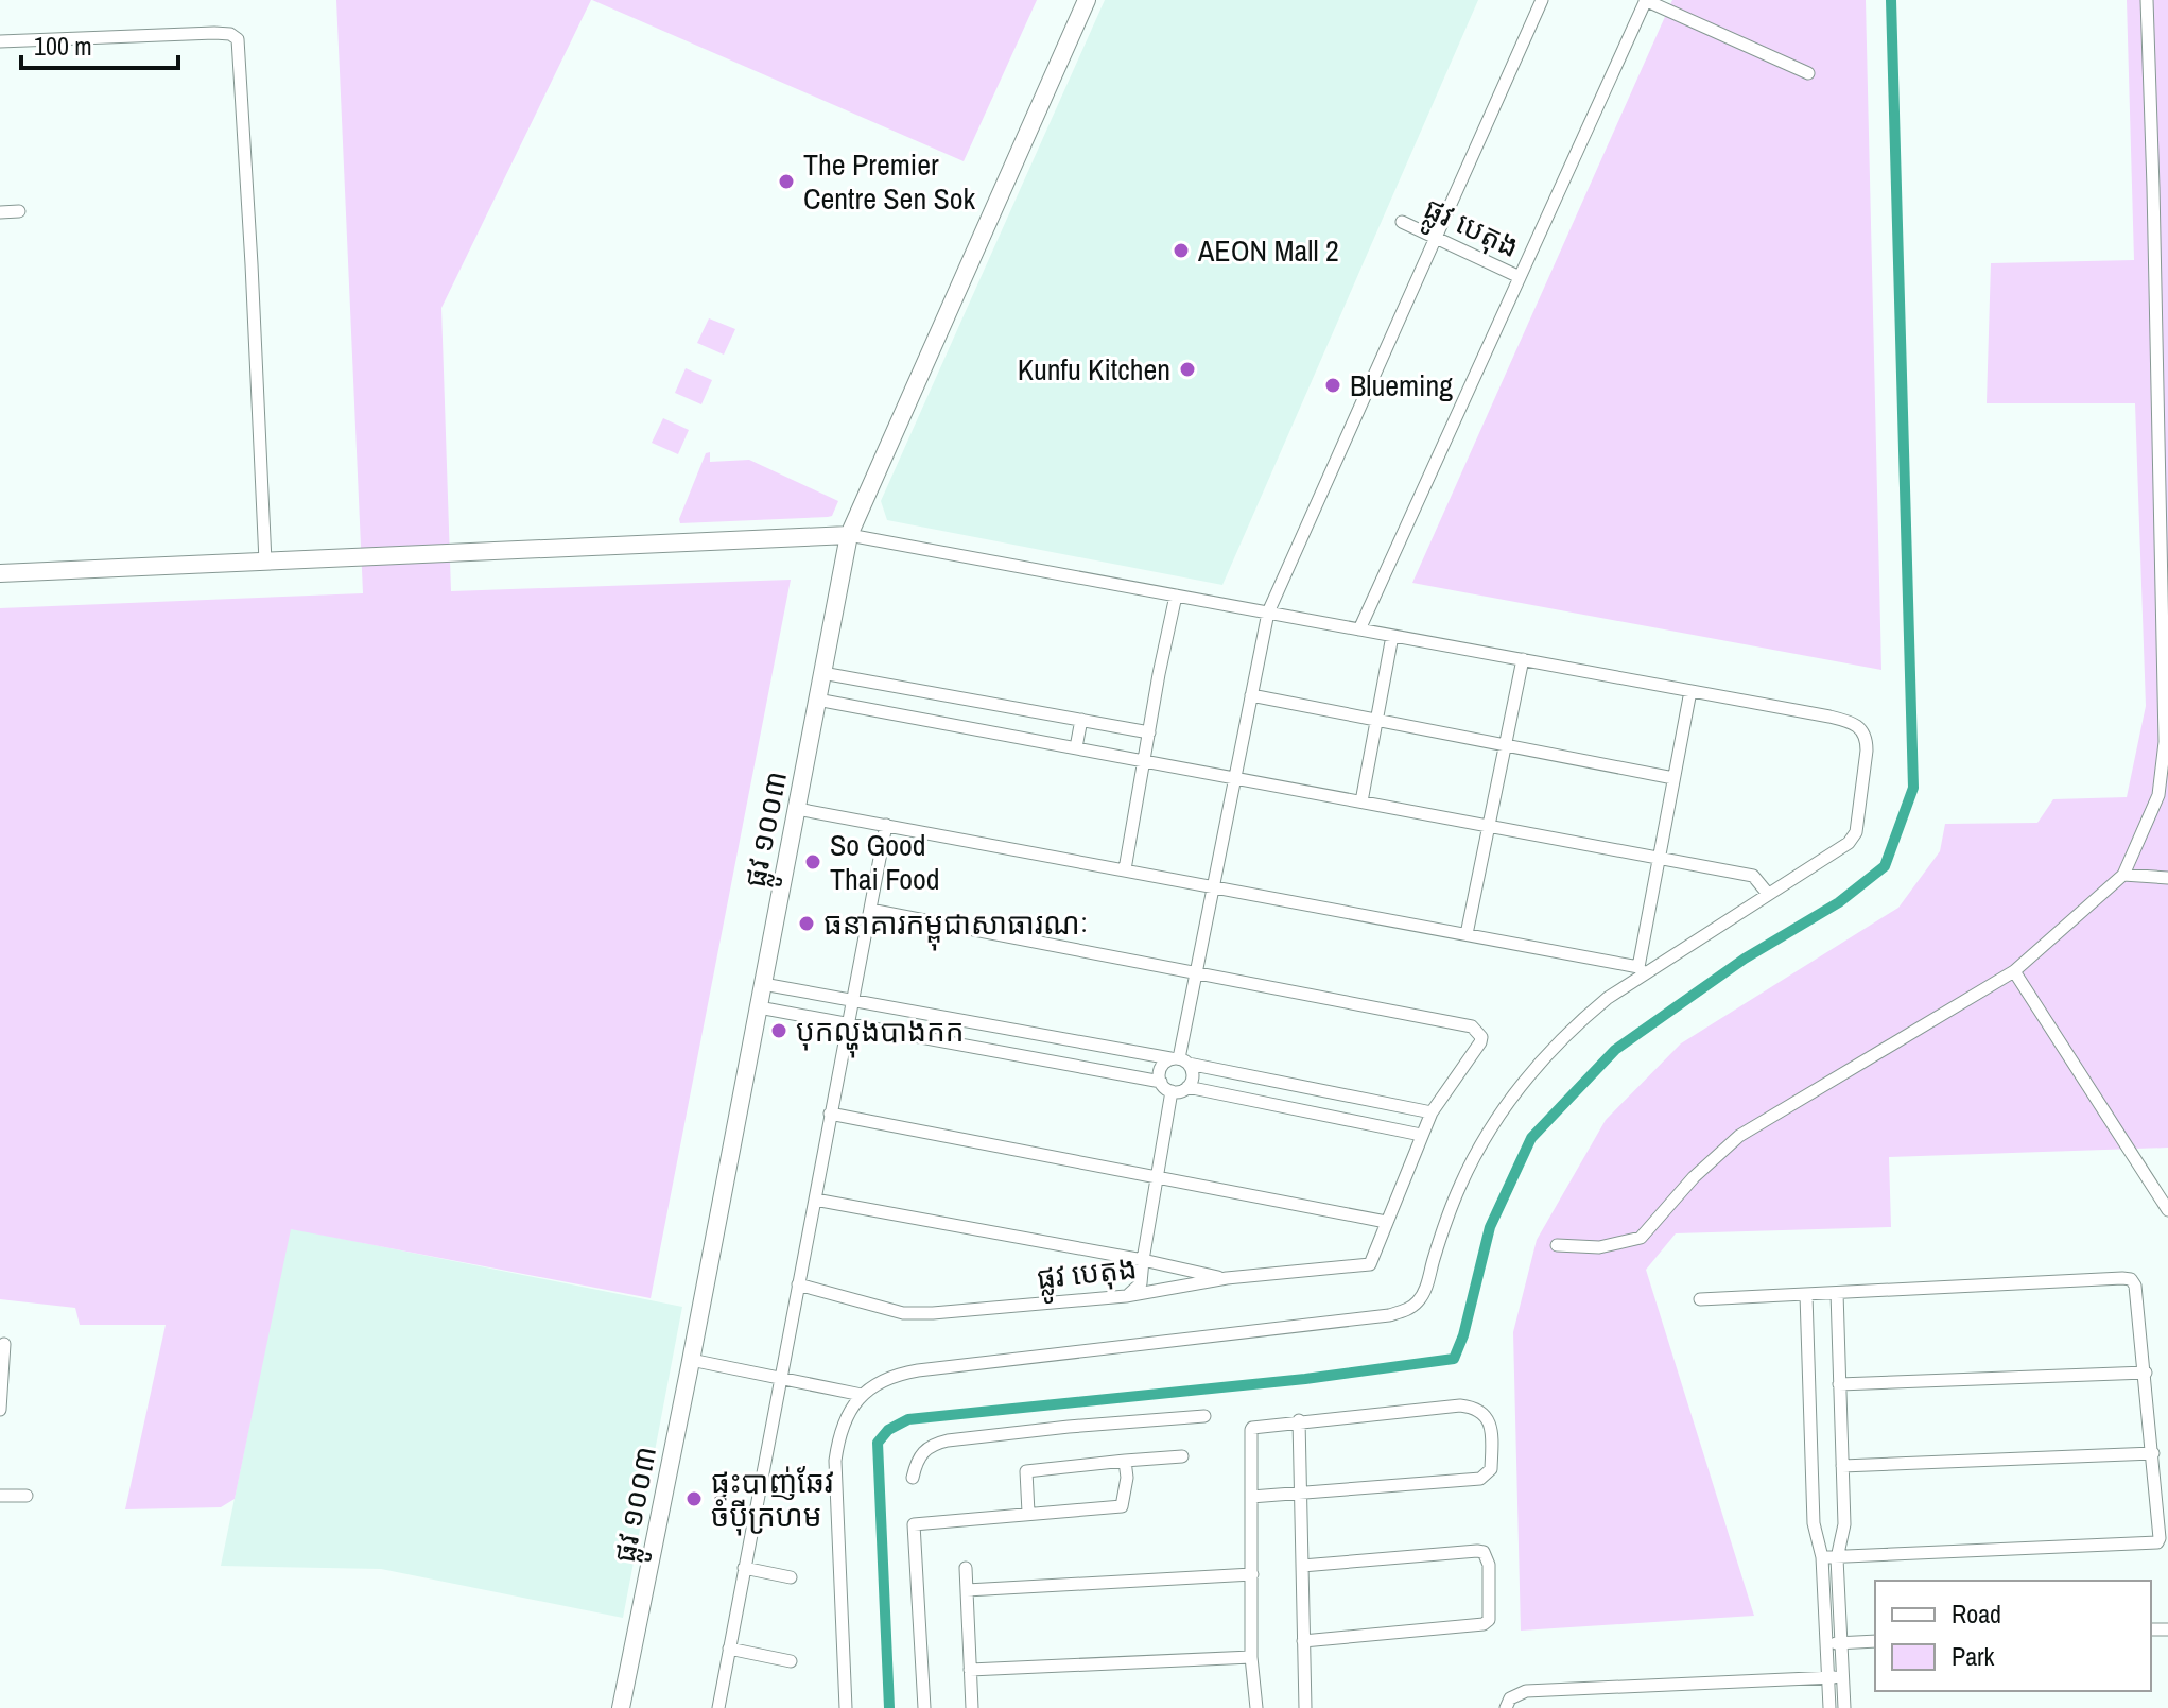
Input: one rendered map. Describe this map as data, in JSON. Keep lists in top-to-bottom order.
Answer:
{
  "streets": {
    "main road": ["ផ្លូវ ១០០៣"],
    "street": ["ផ្លូវ បេតុង"]
  },
  "places": [
    "The Premier Centre Sen Sok",
    "AEON Mall 2",
    "Kunfu Kitchen",
    "Blueming",
    "So Good Thai Food",
    "ធនាគារកម្ពុជាសាធារណៈ",
    "បុកល្ហុងបាងកក",
    "ផ្ទះបាញ់ឆែវ ចំប៉ីក្រហម"
  ],
  "legend": ["Road", "Park"],
  "scale_bar": "100 m"
}
